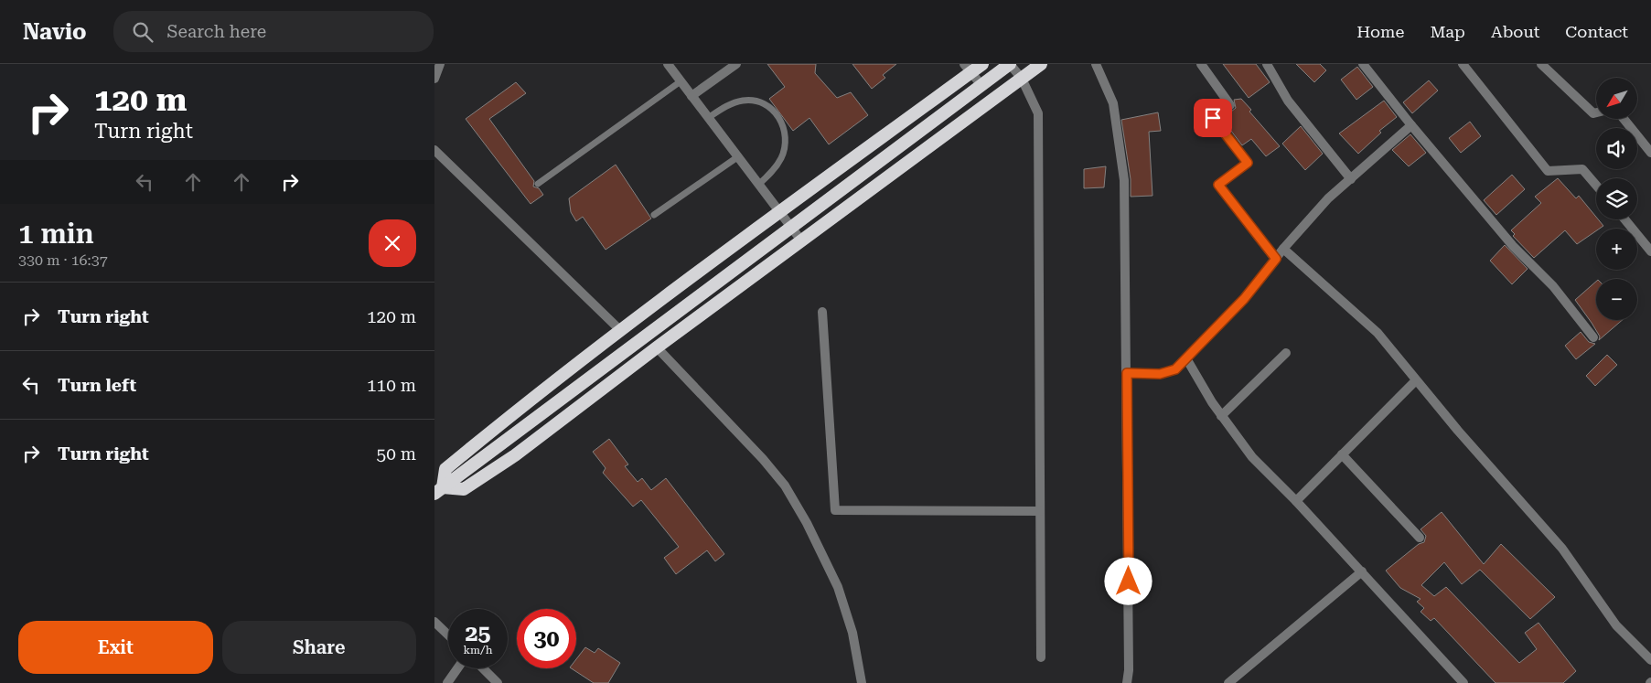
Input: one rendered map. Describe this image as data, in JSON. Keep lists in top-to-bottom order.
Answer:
{
  "north": "bottom left",
  "page": {
    "header": "Navio",
    "search": "Search here",
    "nav": [
      "Home",
      "Map",
      "About",
      "Contact"
    ],
    "turn": ["120 m", "Turn right"],
    "map_buttons": ["+", "−"],
    "heading": ["1 min", "330 m · 16:37"],
    "list": [
      {
        "name": "Turn right",
        "value": "120 m"
      },
      {
        "name": "Turn left",
        "value": "110 m"
      },
      {
        "name": "Turn right",
        "value": "50 m"
      }
    ],
    "speed": "25 km/h",
    "limit": "30",
    "buttons": ["Exit", "Share"]
  }
}
